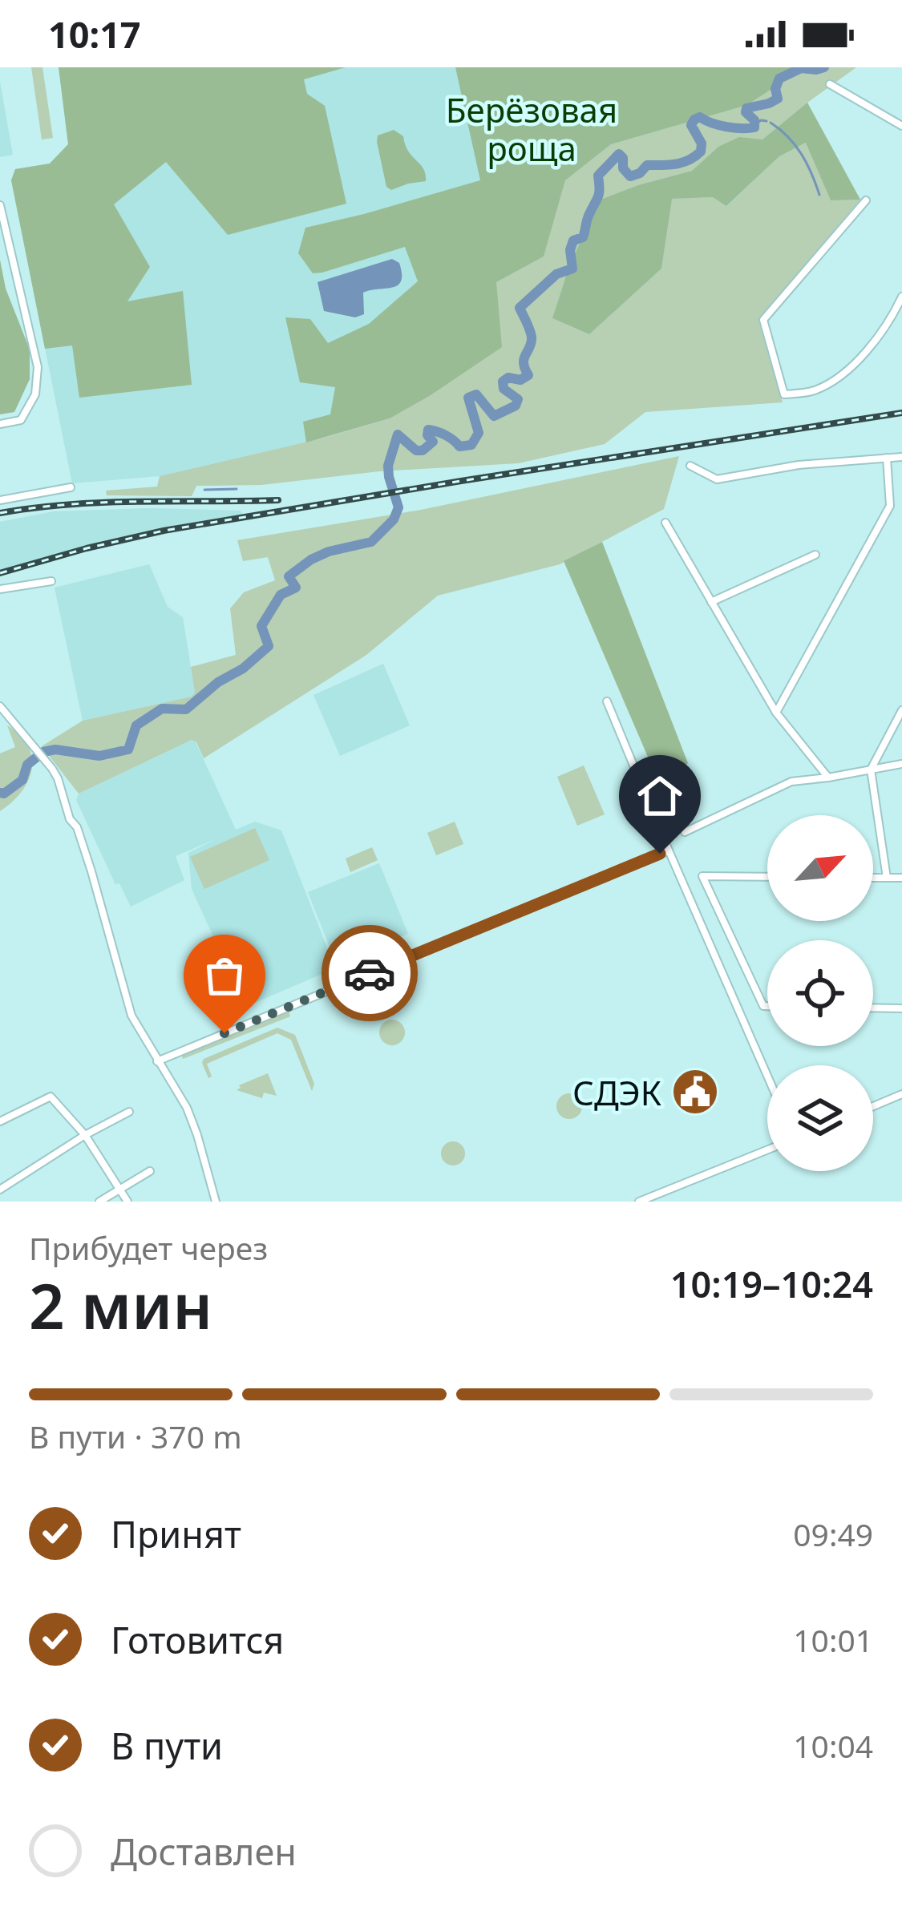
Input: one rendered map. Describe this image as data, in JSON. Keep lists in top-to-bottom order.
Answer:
{
  "parks": ["Берёзовая роща"],
  "places": {
    "public building": ["СДЭК"]
  },
  "north": "top right",
  "page": {
    "status": "10:17",
    "heading": ["2 мин", "Прибудет через", "10:19–10:24"],
    "bar": "В пути · 370 m",
    "list": [
      ["Принят", "09:49"],
      ["Готовится", "10:01"],
      ["В пути", "10:04"],
      "Доставлен"
    ]
  }
}
